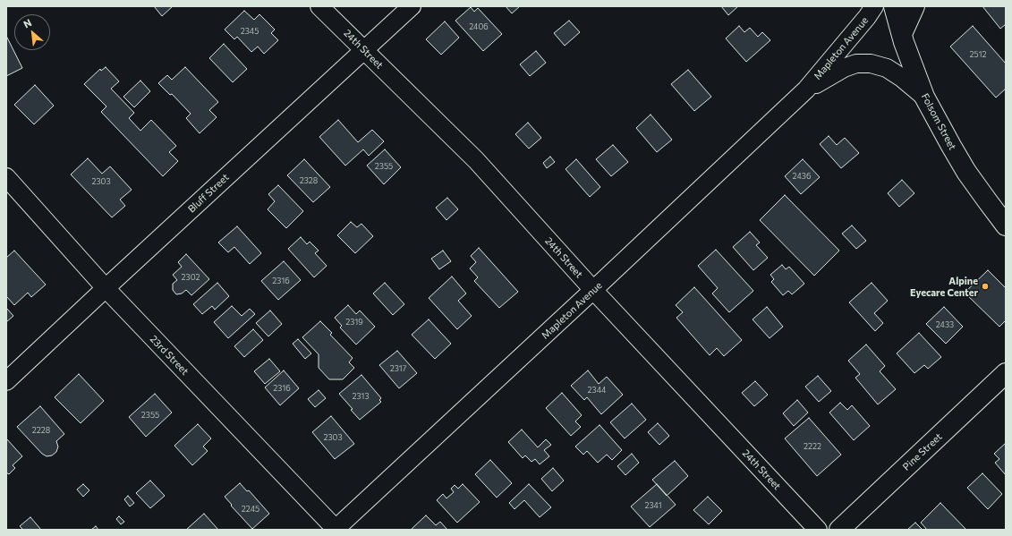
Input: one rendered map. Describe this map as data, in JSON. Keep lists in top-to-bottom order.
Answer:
{
  "streets": {
    "street": [
      "Mapleton Avenue",
      "24th Street",
      "Folsom Street",
      "Bluff Street",
      "23rd Street",
      "Pine Street"
    ]
  },
  "crossings": [
    ["Mapleton Avenue", "24th Street"],
    ["Mapleton Avenue", "Folsom Street"],
    ["Mapleton Avenue", "23rd Street"],
    ["24th Street", "Bluff Street"],
    ["Bluff Street", "23rd Street"]
  ],
  "places": ["Alpine Eyecare Center"],
  "house_numbers": [
    "2406",
    "2345",
    "2512",
    "2355",
    "2436",
    "2328",
    "2303",
    "2302",
    "2316",
    "2319",
    "2433",
    "2317",
    "2316",
    "2344",
    "2313",
    "2355",
    "2228",
    "2303",
    "2222",
    "2341",
    "2245"
  ],
  "north": "top left"
}
